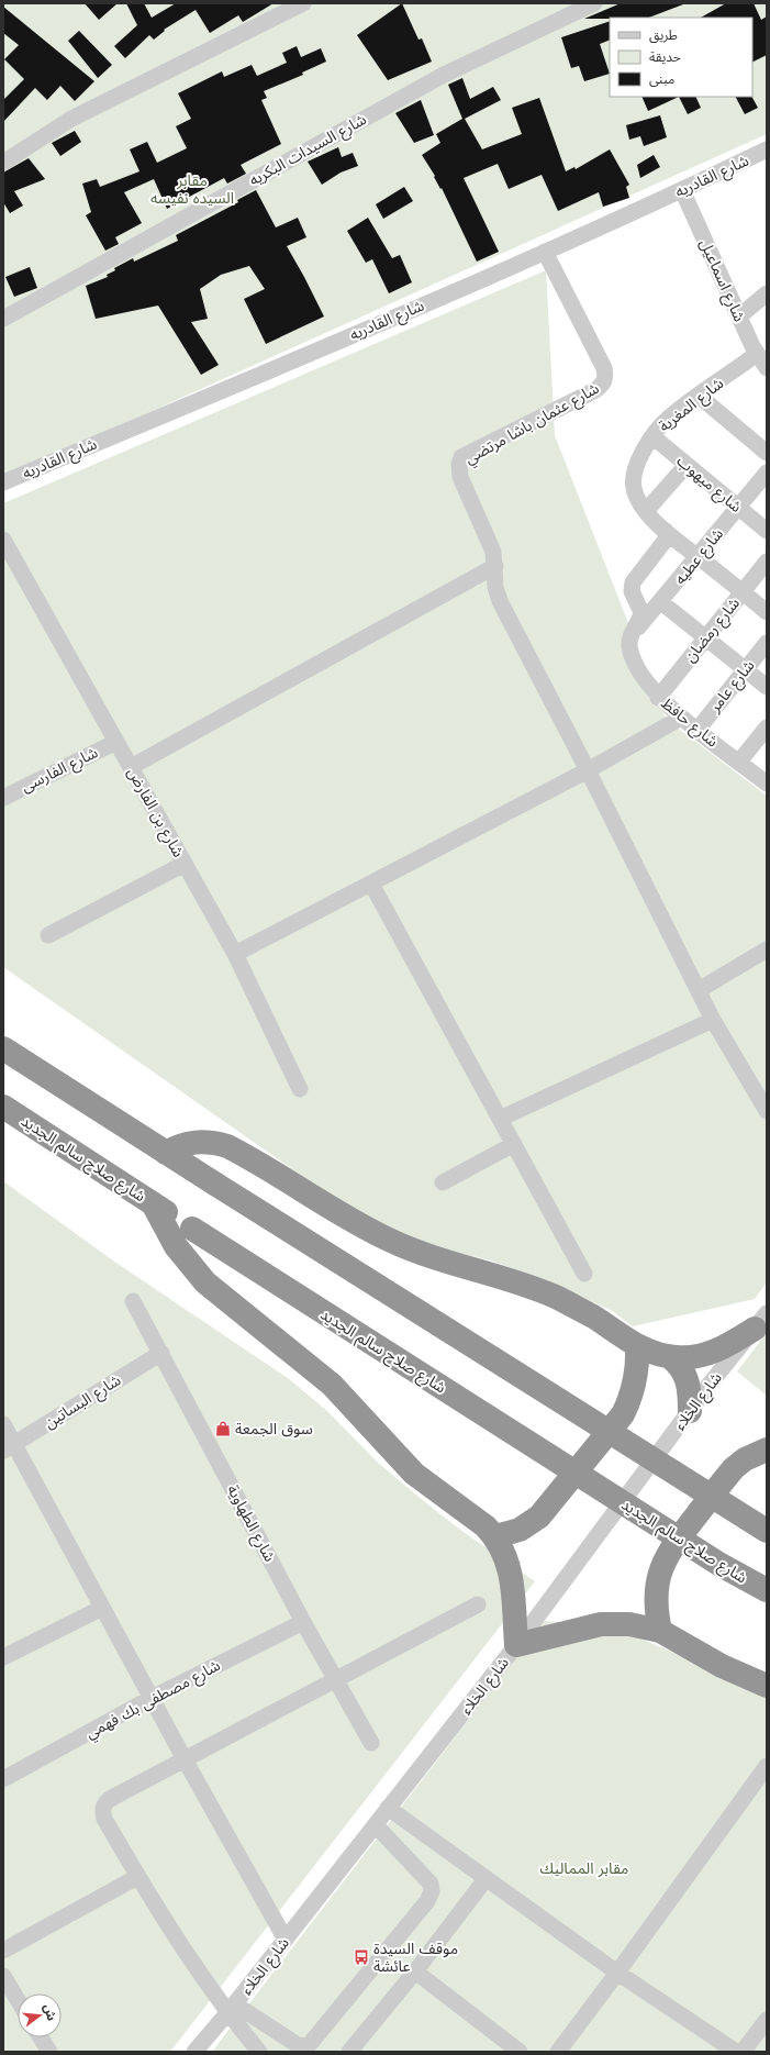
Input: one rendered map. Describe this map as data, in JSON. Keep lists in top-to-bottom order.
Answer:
{
  "streets": {
    "highway": ["شارع صلاح سالم الجديد"],
    "street": [
      "شارع السيدات البكريه",
      "شارع القادريه",
      "شارع اسماعيل",
      "شارع المغرية",
      "شارع عثمان باشا مرتضي",
      "شارع ميهوب",
      "شارع عطيه",
      "شارع رمضان",
      "شارع عامر",
      "شارع حافظ",
      "شارع الفارسى",
      "شارع بن الفارض",
      "شارع البساتين",
      "شارع الخلاء",
      "شارع الطهاوية",
      "شارع مصطفى بك فهمي"
    ]
  },
  "crossings": [
    ["شارع القادريه", "شارع اسماعيل"],
    ["شارع القادريه", "شارع عثمان باشا مرتضي"],
    ["شارع اسماعيل", "شارع المغرية"],
    ["شارع المغرية", "شارع ميهوب"],
    ["شارع المغرية", "شارع عطيه"],
    ["شارع المغرية", "شارع رمضان"],
    ["شارع ميهوب", "شارع عطيه"],
    ["شارع عطيه", "شارع حافظ"],
    ["شارع رمضان", "شارع حافظ"],
    ["شارع عامر", "شارع حافظ"],
    ["شارع الفارسى", "شارع بن الفارض"],
    ["شارع البساتين", "شارع الطهاوية"],
    ["شارع الطهاوية", "شارع مصطفى بك فهمي"]
  ],
  "parks": ["مقابر السيده نفيسه", "مقابر المماليك"],
  "places": {
    "shop": ["سوق الجمعة"],
    "bus stop": ["موقف السيدة عائشة"]
  },
  "legend": ["طريق", "حديقة", "مبنى"],
  "north": "right"
}
